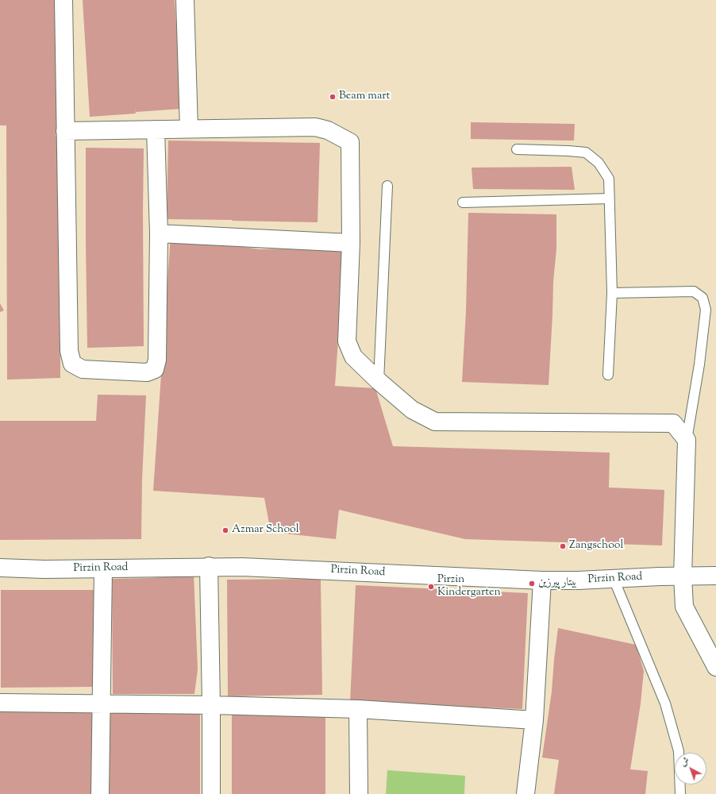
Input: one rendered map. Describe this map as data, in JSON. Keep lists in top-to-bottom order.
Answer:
{
  "streets": {
    "street": ["Pirzin Road"]
  },
  "places": [
    "Beam mart",
    "Azmar School",
    "Zangschool",
    "بيتار پيرزين",
    "Pirzin Kindergarten"
  ],
  "north": "top left"
}
